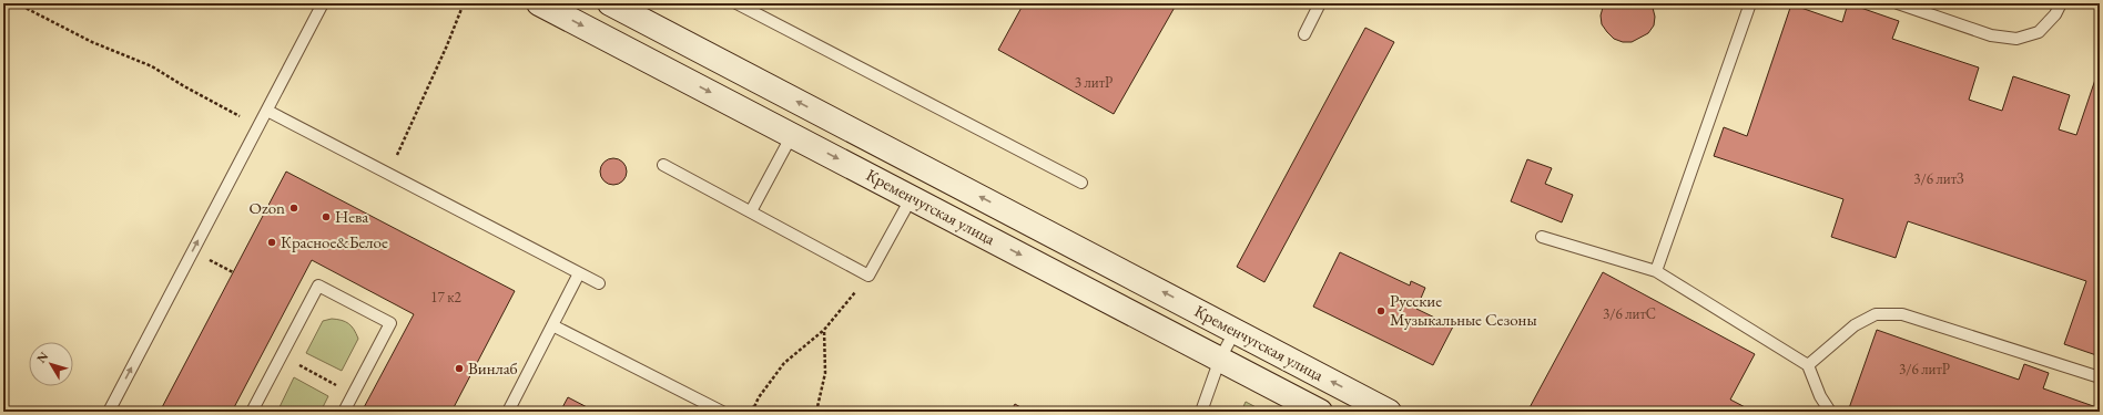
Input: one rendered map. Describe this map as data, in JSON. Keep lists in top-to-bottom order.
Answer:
{
  "streets": {
    "street": ["Кременчугская улица"]
  },
  "places": [
    "Ozon",
    "Нева",
    "Красное&Белое",
    "Русские Музыкальные Сезоны",
    "Винлаб"
  ],
  "house_numbers": [
    "3 литР",
    "3/6 литЗ",
    "17 к2",
    "3/6 литС",
    "3/6 литР"
  ],
  "north": "top left"
}
